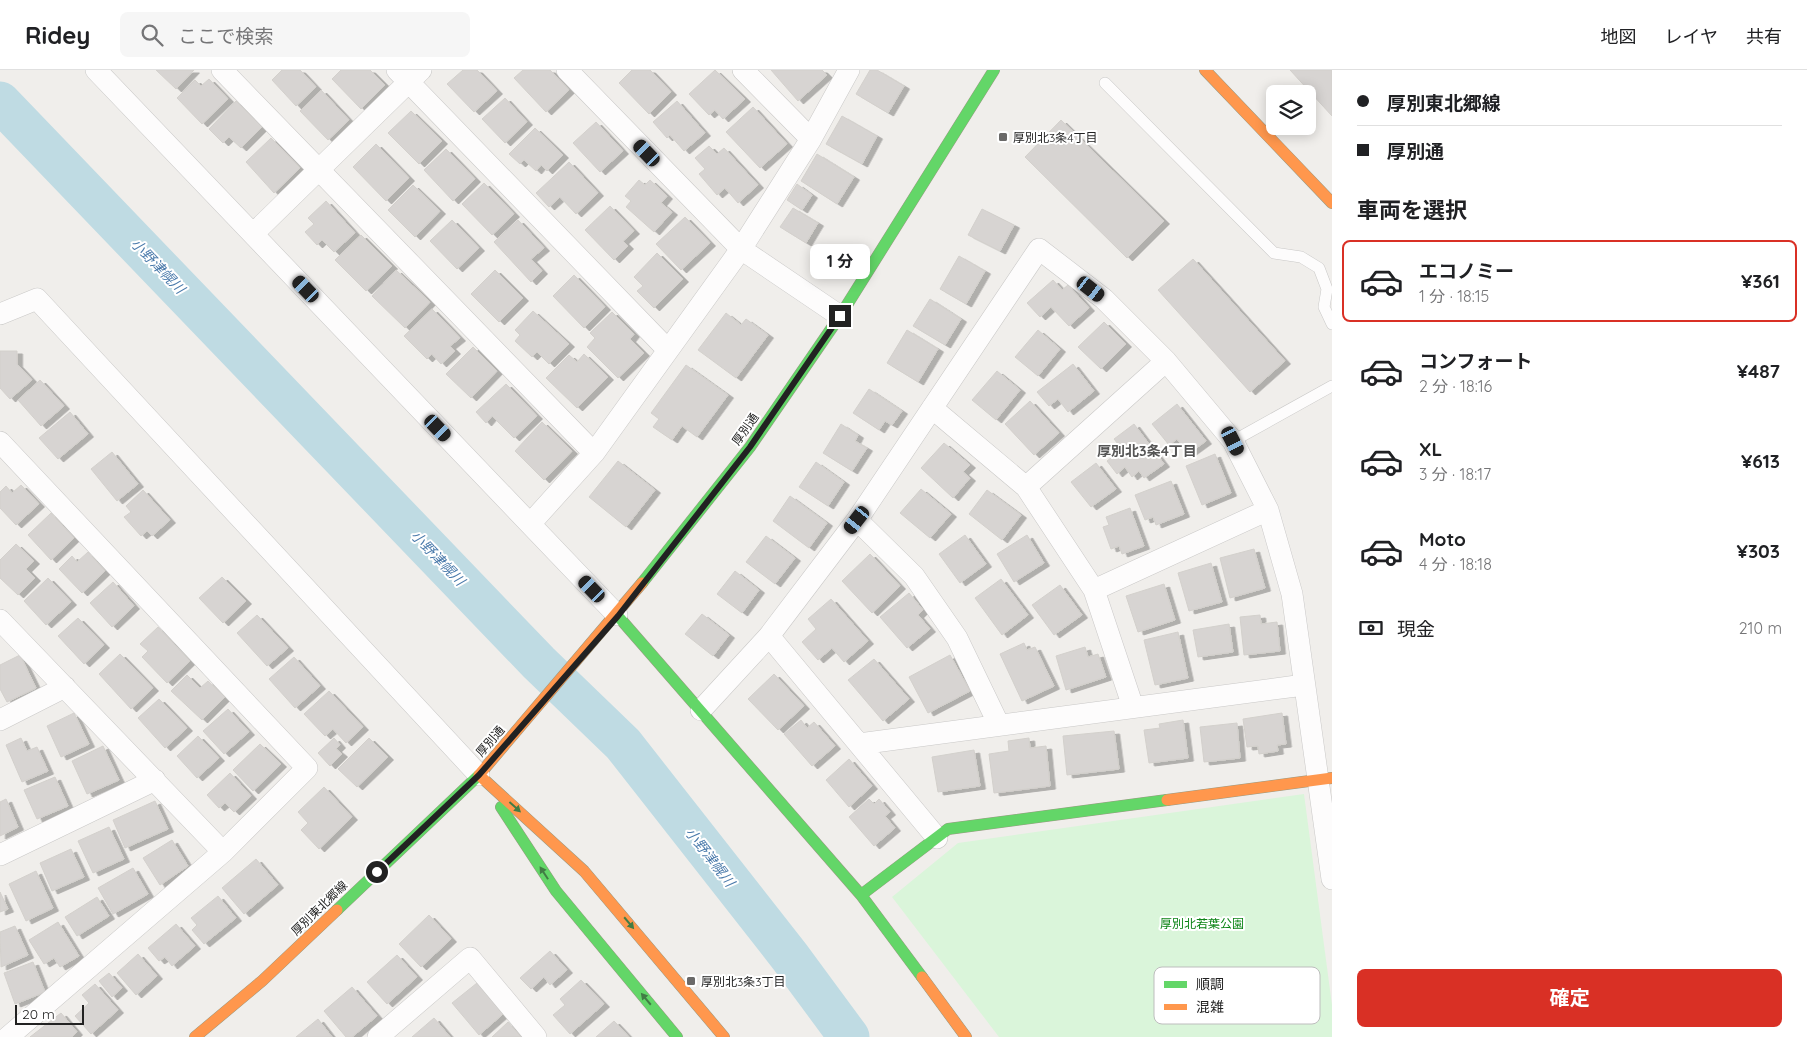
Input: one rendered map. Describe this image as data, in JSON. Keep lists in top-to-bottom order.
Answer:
{
  "streets": {
    "main road": ["厚別通", "厚別東北郷線"]
  },
  "crossings": [
    ["厚別通", "厚別東北郷線"]
  ],
  "districts": ["厚別北3条4丁目"],
  "water": ["小野津幌川"],
  "parks": ["厚別北若葉公園"],
  "places": {
    "transit": ["厚別北3条4丁目", "厚別北3条3丁目"]
  },
  "legend": ["順調", "混雑"],
  "scale_bar": "20 m",
  "page": {
    "header": "Ridey",
    "search": "ここで検索",
    "nav": ["地図", "レイヤ", "共有"],
    "banner": ["厚別東北郷線", "厚別通"],
    "heading": "車両を選択",
    "list": [
      {
        "name": "エコノミー",
        "note": "1 分 · 18:15",
        "value": "¥361"
      },
      {
        "name": "コンフォート",
        "note": "2 分 · 18:16",
        "value": "¥487"
      },
      {
        "name": "XL",
        "note": "3 分 · 18:17",
        "value": "¥613"
      },
      {
        "name": "Moto",
        "note": "4 分 · 18:18",
        "value": "¥303"
      }
    ],
    "bubble": "1 分",
    "pay": ["現金", "210 m"],
    "buttons": "確定",
    "scale": "20 m"
  }
}
